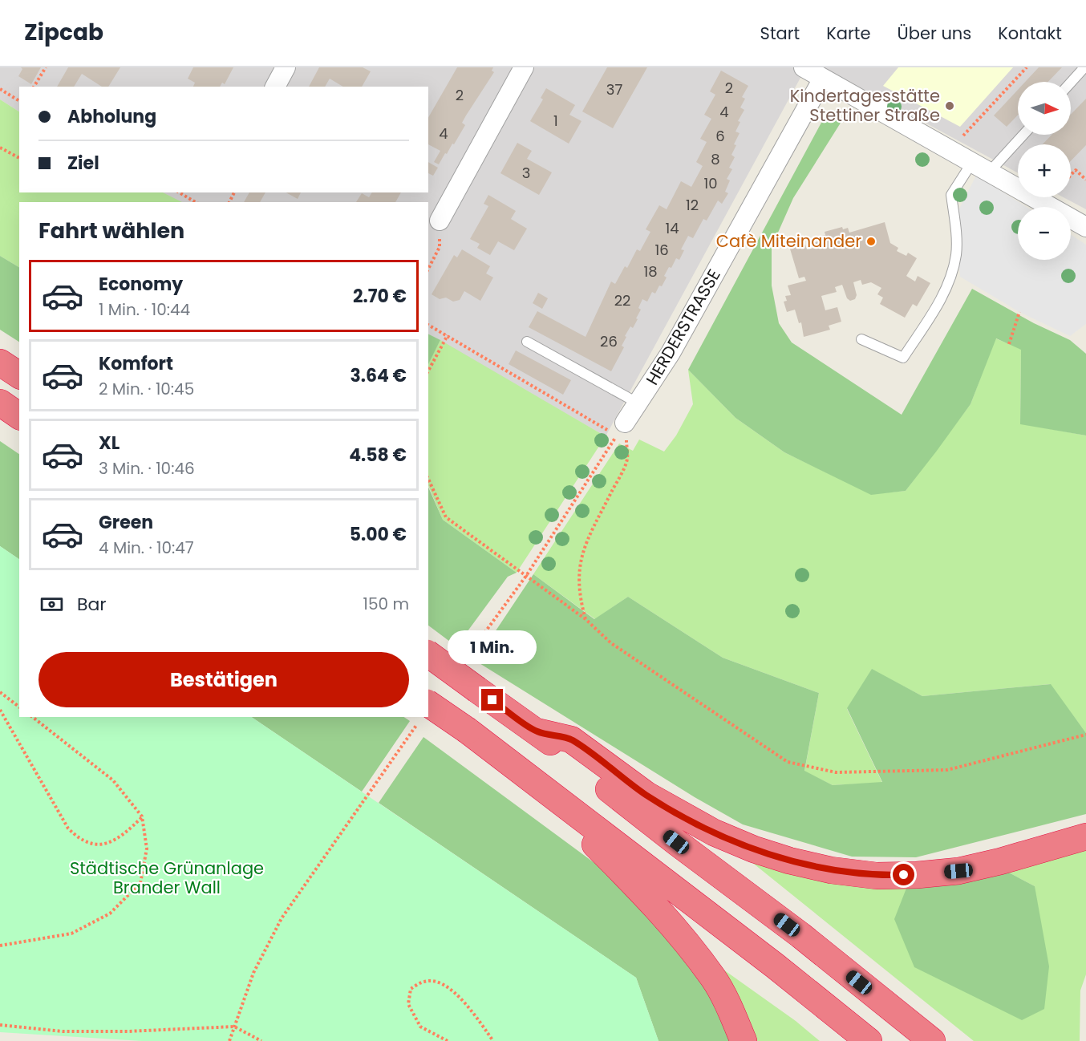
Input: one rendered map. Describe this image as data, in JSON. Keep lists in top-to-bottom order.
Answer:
{
  "streets": {
    "street": ["HERDERSTRASSE"]
  },
  "parks": ["Städtische Grünanlage Brander Wall"],
  "places": ["Kindertagesstätte Stettiner Straße", "Cafè Miteinander"],
  "house_numbers": [
    "2",
    "37",
    "2",
    "4",
    "1",
    "4",
    "6",
    "8",
    "3",
    "10",
    "12",
    "14",
    "16",
    "18",
    "22",
    "26"
  ],
  "north": "right",
  "page": {
    "header": "Zipcab",
    "nav": [
      "Start",
      "Karte",
      "Über uns",
      "Kontakt"
    ],
    "map_buttons": ["+", "−"],
    "banner": ["Abholung", "Ziel"],
    "heading": "Fahrt wählen",
    "list": [
      {
        "name": "Economy",
        "note": "1 Min. · 10:44",
        "value": "2.70 €"
      },
      {
        "name": "Komfort",
        "note": "2 Min. · 10:45",
        "value": "3.64 €"
      },
      {
        "name": "XL",
        "note": "3 Min. · 10:46",
        "value": "4.58 €"
      },
      {
        "name": "Green",
        "note": "4 Min. · 10:47",
        "value": "5.00 €"
      }
    ],
    "pay": ["Bar", "150 m"],
    "bubble": "1 Min.",
    "buttons": "Bestätigen"
  }
}
